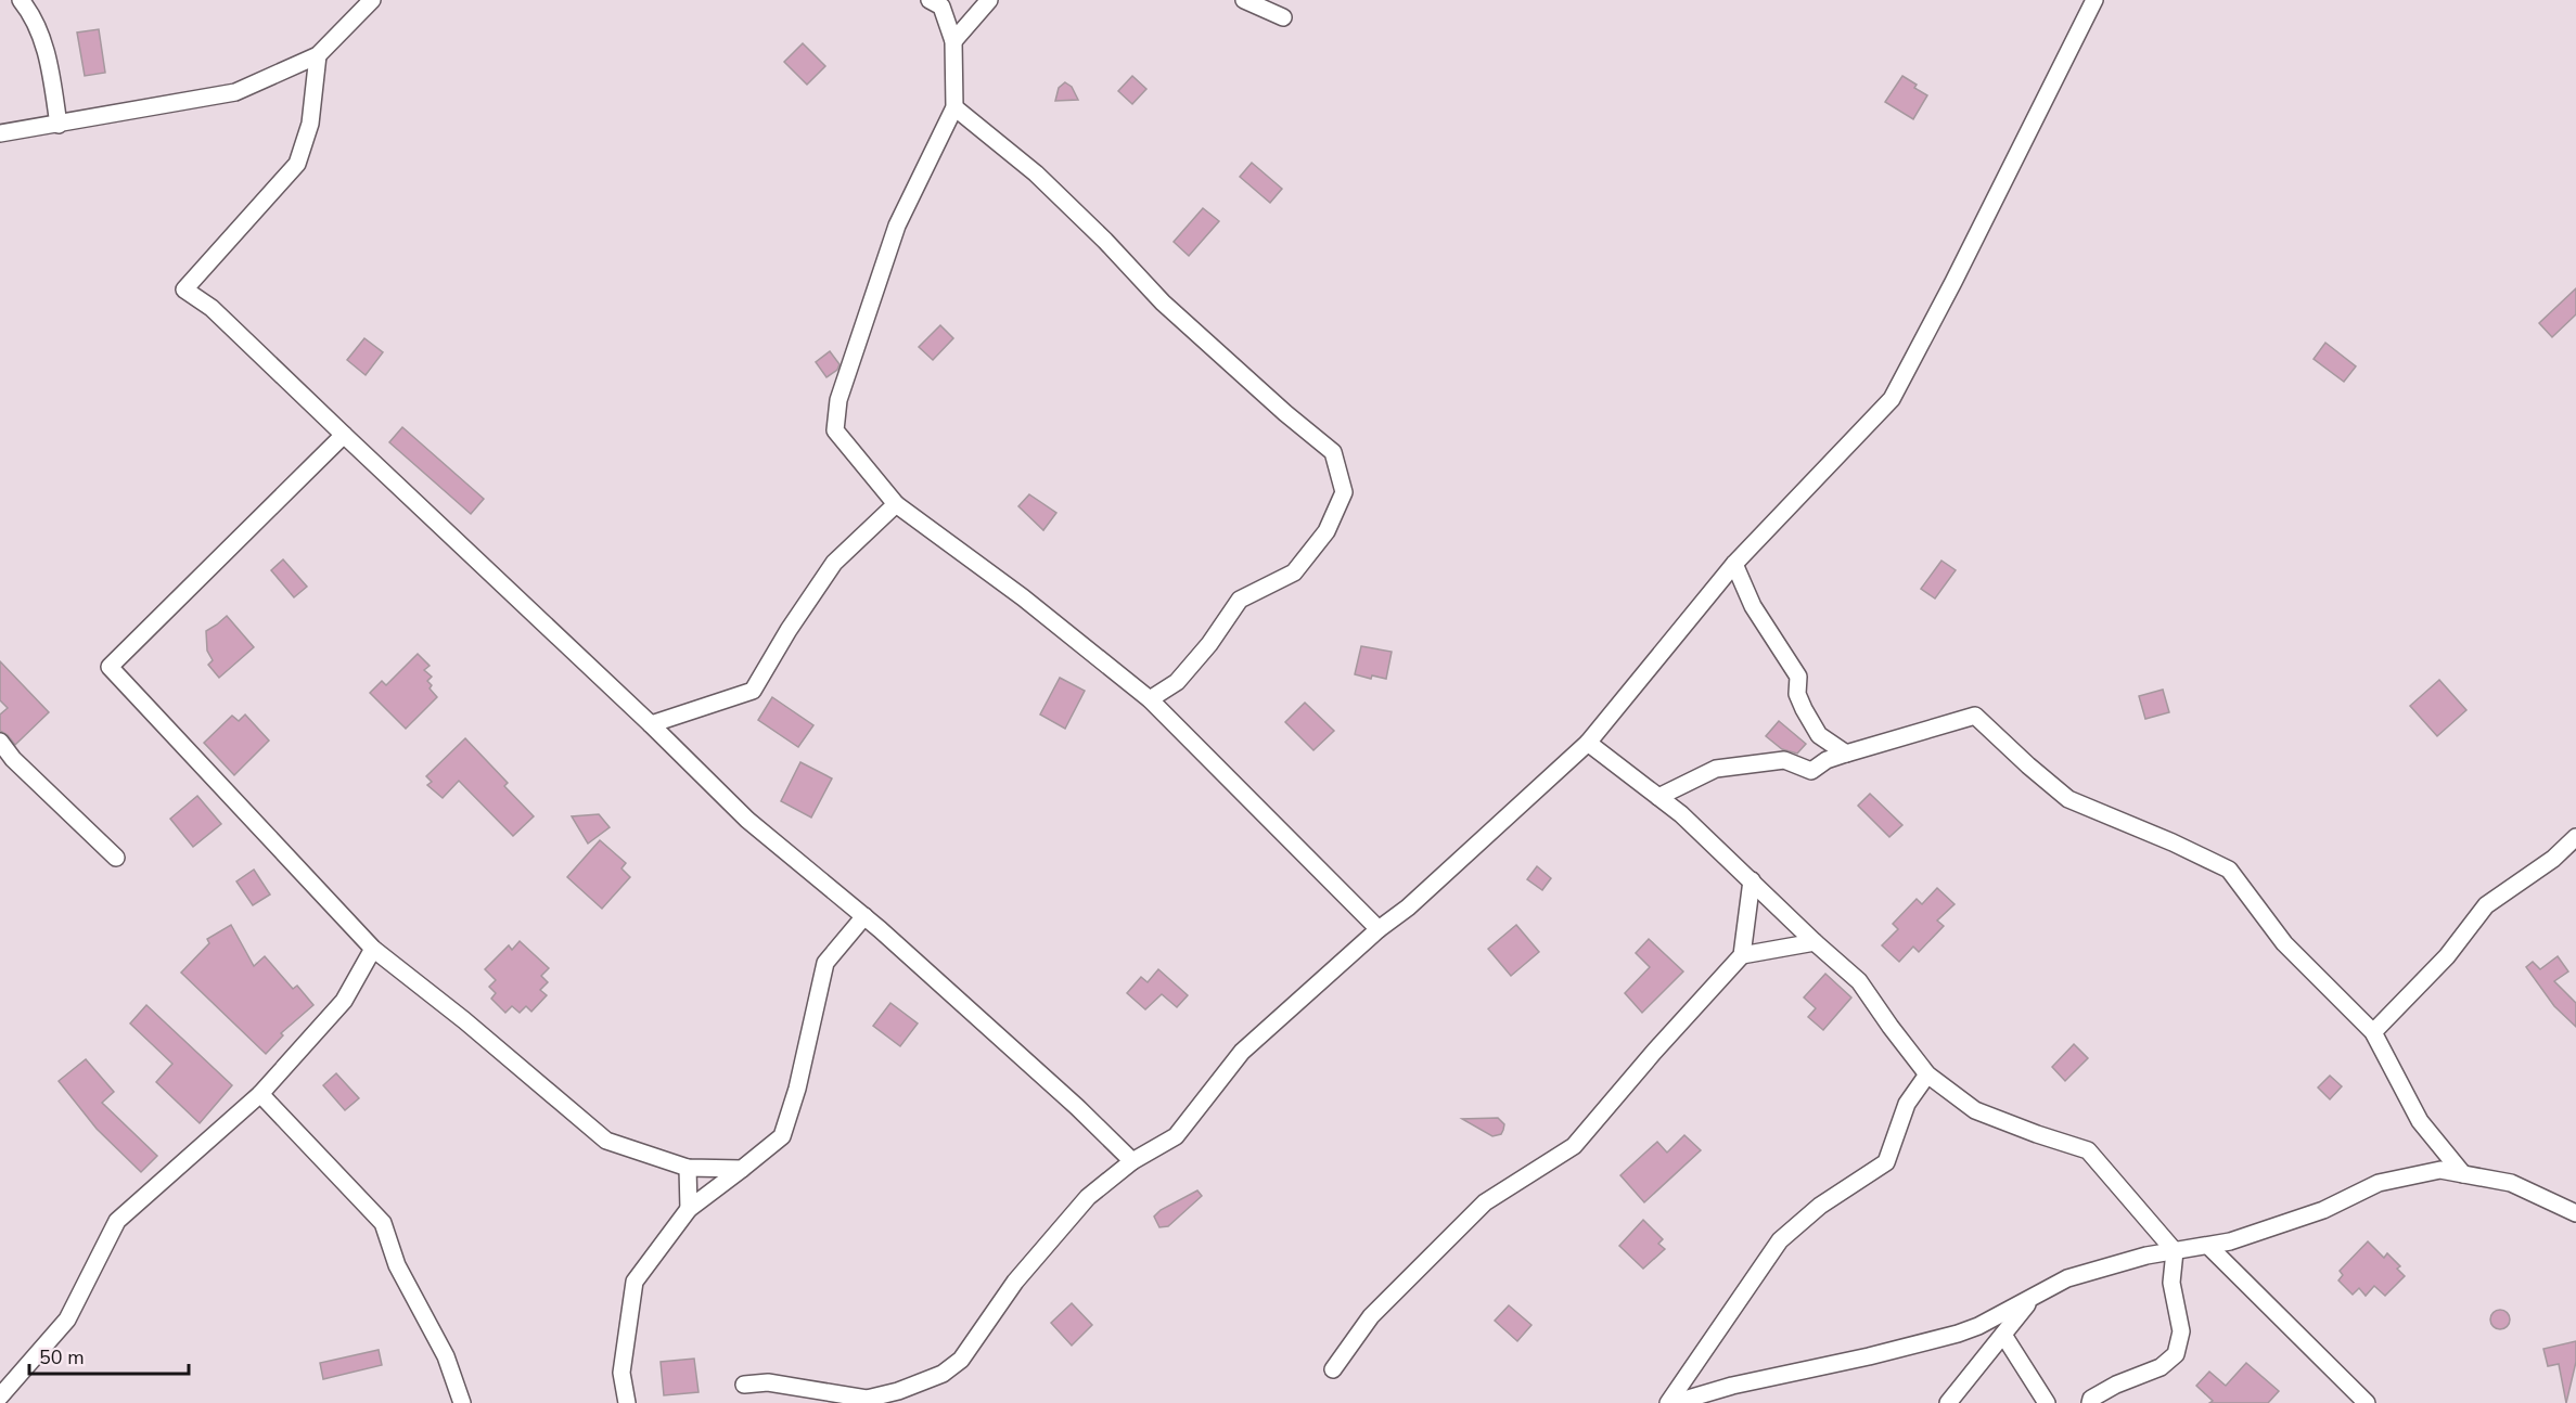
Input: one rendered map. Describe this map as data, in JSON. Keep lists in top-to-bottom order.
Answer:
{
  "scale_bar": "50 m"
}
